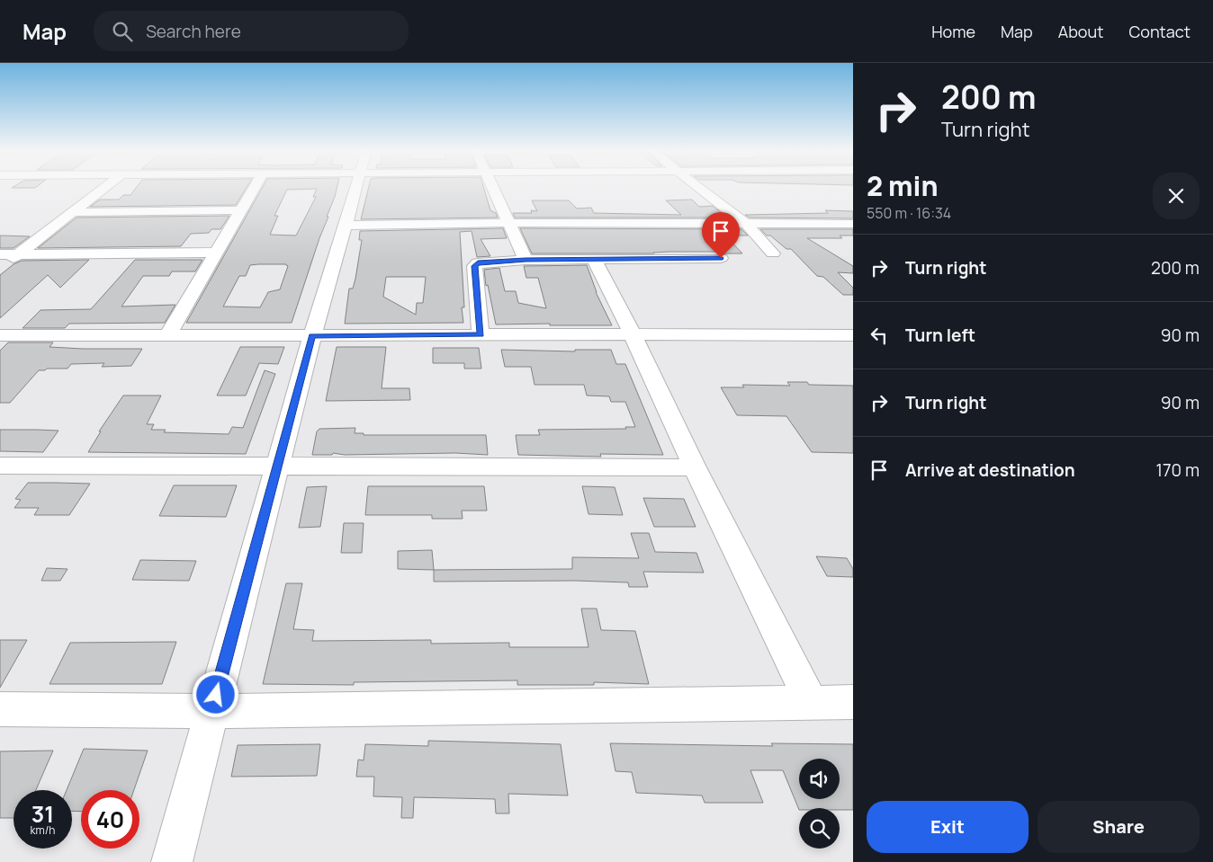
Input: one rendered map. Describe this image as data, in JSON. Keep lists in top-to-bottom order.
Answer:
{
  "page": {
    "header": "Map",
    "search": "Search here",
    "nav": [
      "Home",
      "Map",
      "About",
      "Contact"
    ],
    "turn": ["200 m", "Turn right"],
    "heading": ["2 min", "550 m · 16:34"],
    "list": [
      {
        "name": "Turn right",
        "value": "200 m"
      },
      {
        "name": "Turn left",
        "value": "90 m"
      },
      {
        "name": "Turn right",
        "value": "90 m"
      },
      {
        "name": "Arrive at destination",
        "value": "170 m"
      }
    ],
    "speed": "31 km/h",
    "limit": "40",
    "buttons": ["Exit", "Share"]
  }
}
